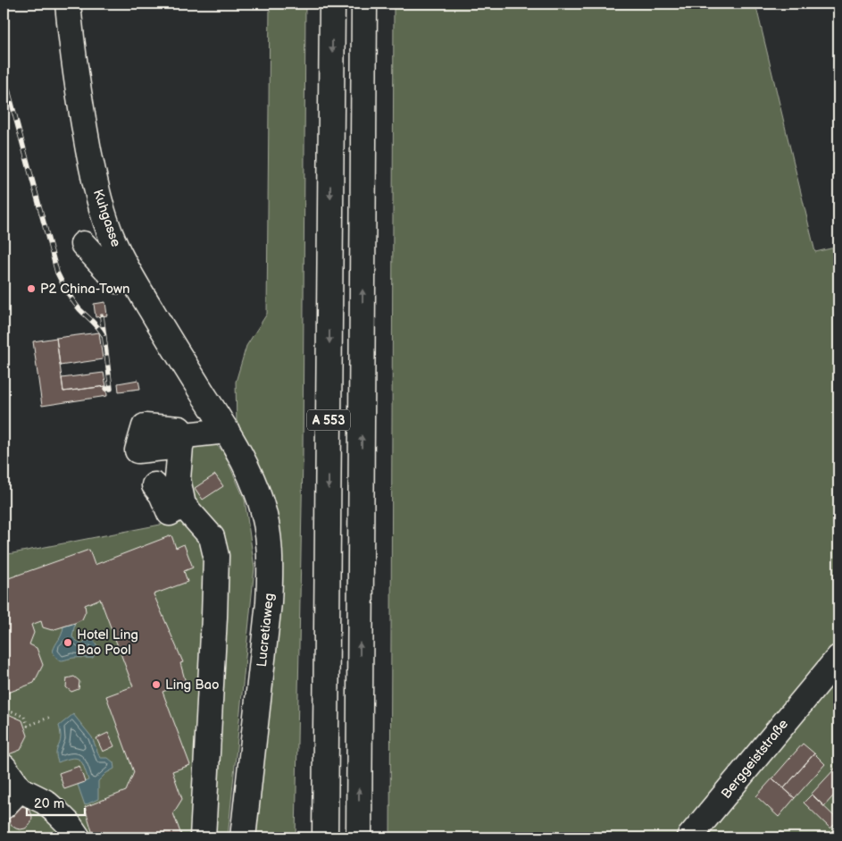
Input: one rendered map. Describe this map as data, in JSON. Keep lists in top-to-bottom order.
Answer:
{
  "streets": {
    "main road": [
      "Kuhgasse",
      "A 553",
      "Lucretiaweg",
      "Berggeiststraße"
    ]
  },
  "crossings": [
    ["Kuhgasse", "Lucretiaweg"]
  ],
  "places": ["P2 China-Town", "Hotel Ling Bao Pool", "Ling Bao"],
  "scale_bar": "20 m"
}
